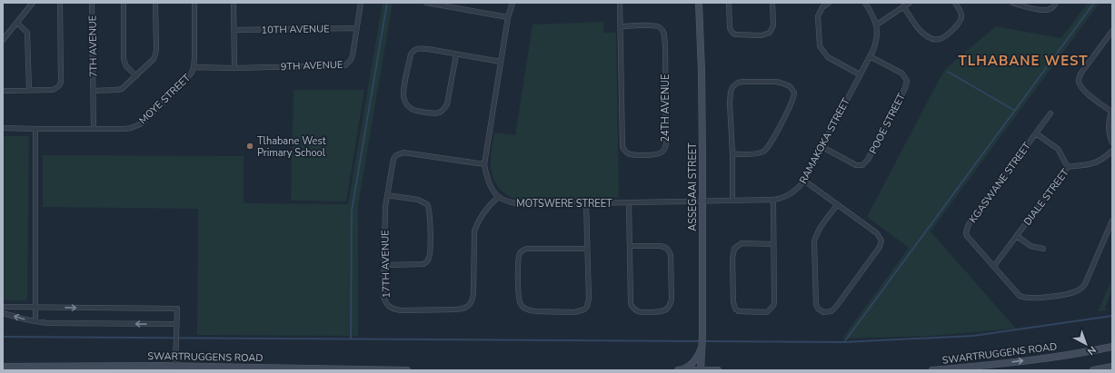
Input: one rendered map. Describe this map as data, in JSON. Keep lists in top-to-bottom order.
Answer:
{
  "streets": {
    "main road": ["ASSEGAAI STREET", "SWARTRUGGENS ROAD"],
    "street": [
      "10TH AVENUE",
      "7TH AVENUE",
      "9TH AVENUE",
      "MOYE STREET",
      "24TH AVENUE",
      "POOE STREET",
      "RAMAKOKA STREET",
      "KGASWANE STREET",
      "DIALE STREET",
      "MOTSWERE STREET",
      "17TH AVENUE"
    ]
  },
  "crossings": [
    ["10TH AVENUE", "9TH AVENUE"],
    ["7TH AVENUE", "MOYE STREET"],
    ["9TH AVENUE", "MOYE STREET"],
    ["POOE STREET", "RAMAKOKA STREET"],
    ["RAMAKOKA STREET", "ASSEGAAI STREET"],
    ["RAMAKOKA STREET", "MOTSWERE STREET"],
    ["KGASWANE STREET", "DIALE STREET"],
    ["ASSEGAAI STREET", "MOTSWERE STREET"],
    ["MOTSWERE STREET", "17TH AVENUE"]
  ],
  "districts": ["TLHABANE WEST"],
  "places": ["Tlhabane West Primary School"],
  "north": "bottom right"
}
